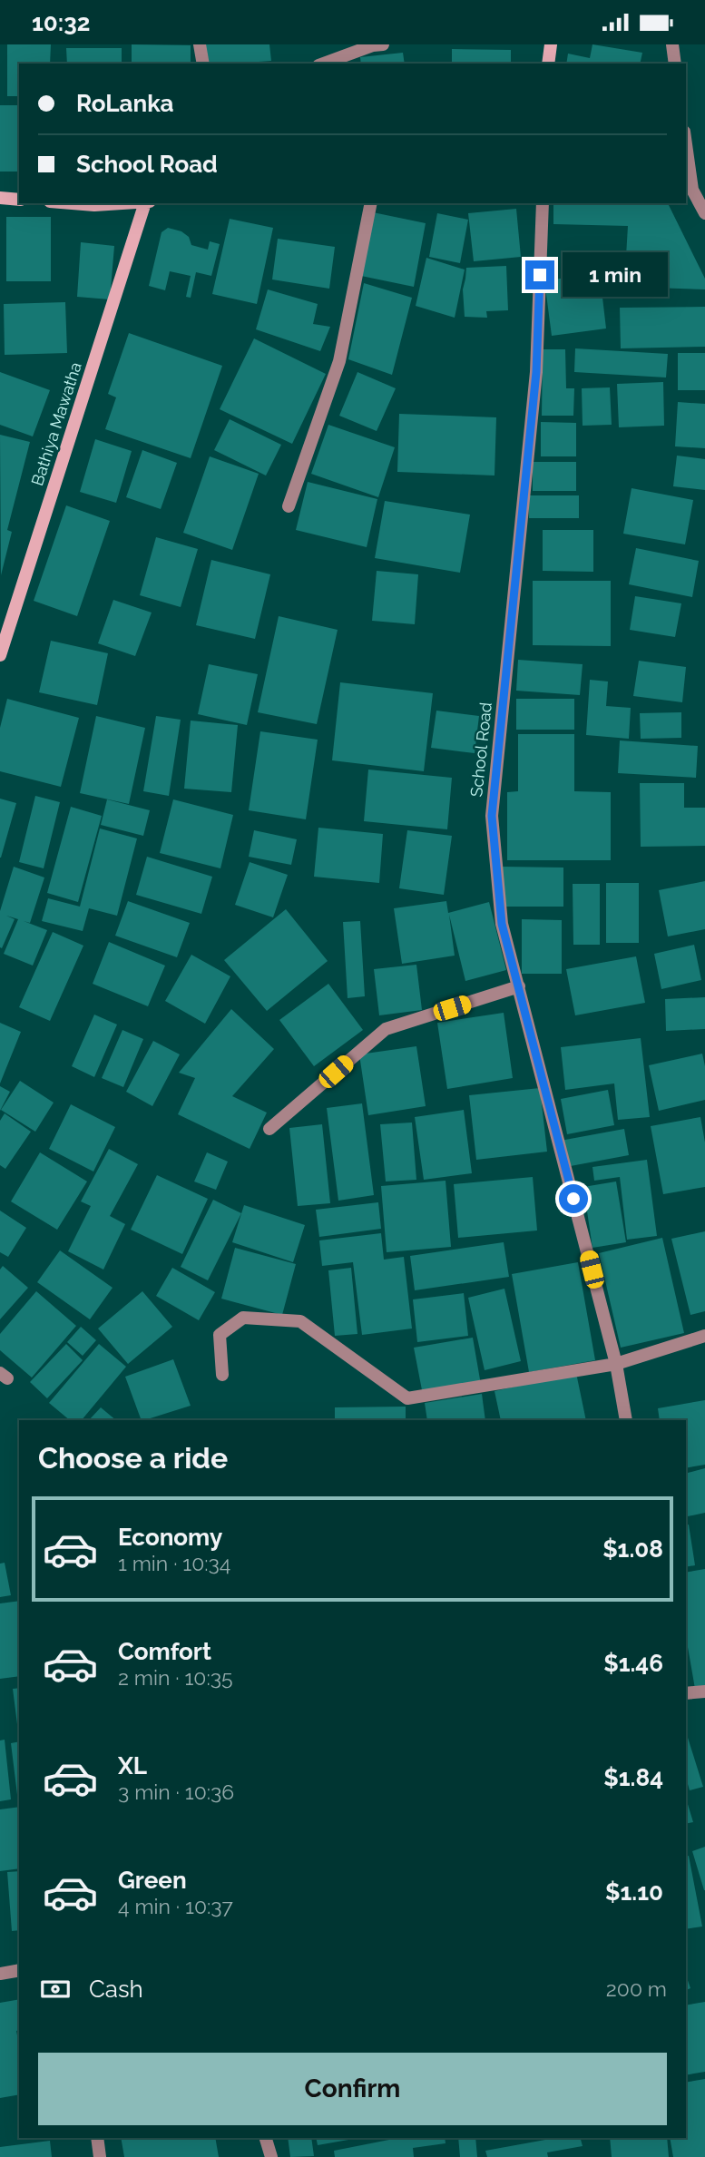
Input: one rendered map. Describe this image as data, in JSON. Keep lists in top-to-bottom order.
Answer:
{
  "streets": {
    "street": ["Bathiya Mawatha", "School Road"]
  },
  "page": {
    "status": "10:32",
    "banner": ["RoLanka", "School Road"],
    "bubble": "1 min",
    "heading": "Choose a ride",
    "list": [
      {
        "name": "Economy",
        "note": "1 min · 10:34",
        "value": "$1.08"
      },
      {
        "name": "Comfort",
        "note": "2 min · 10:35",
        "value": "$1.46"
      },
      {
        "name": "XL",
        "note": "3 min · 10:36",
        "value": "$1.84"
      },
      {
        "name": "Green",
        "note": "4 min · 10:37",
        "value": "$1.10"
      }
    ],
    "pay": ["Cash", "200 m"],
    "buttons": "Confirm"
  }
}
